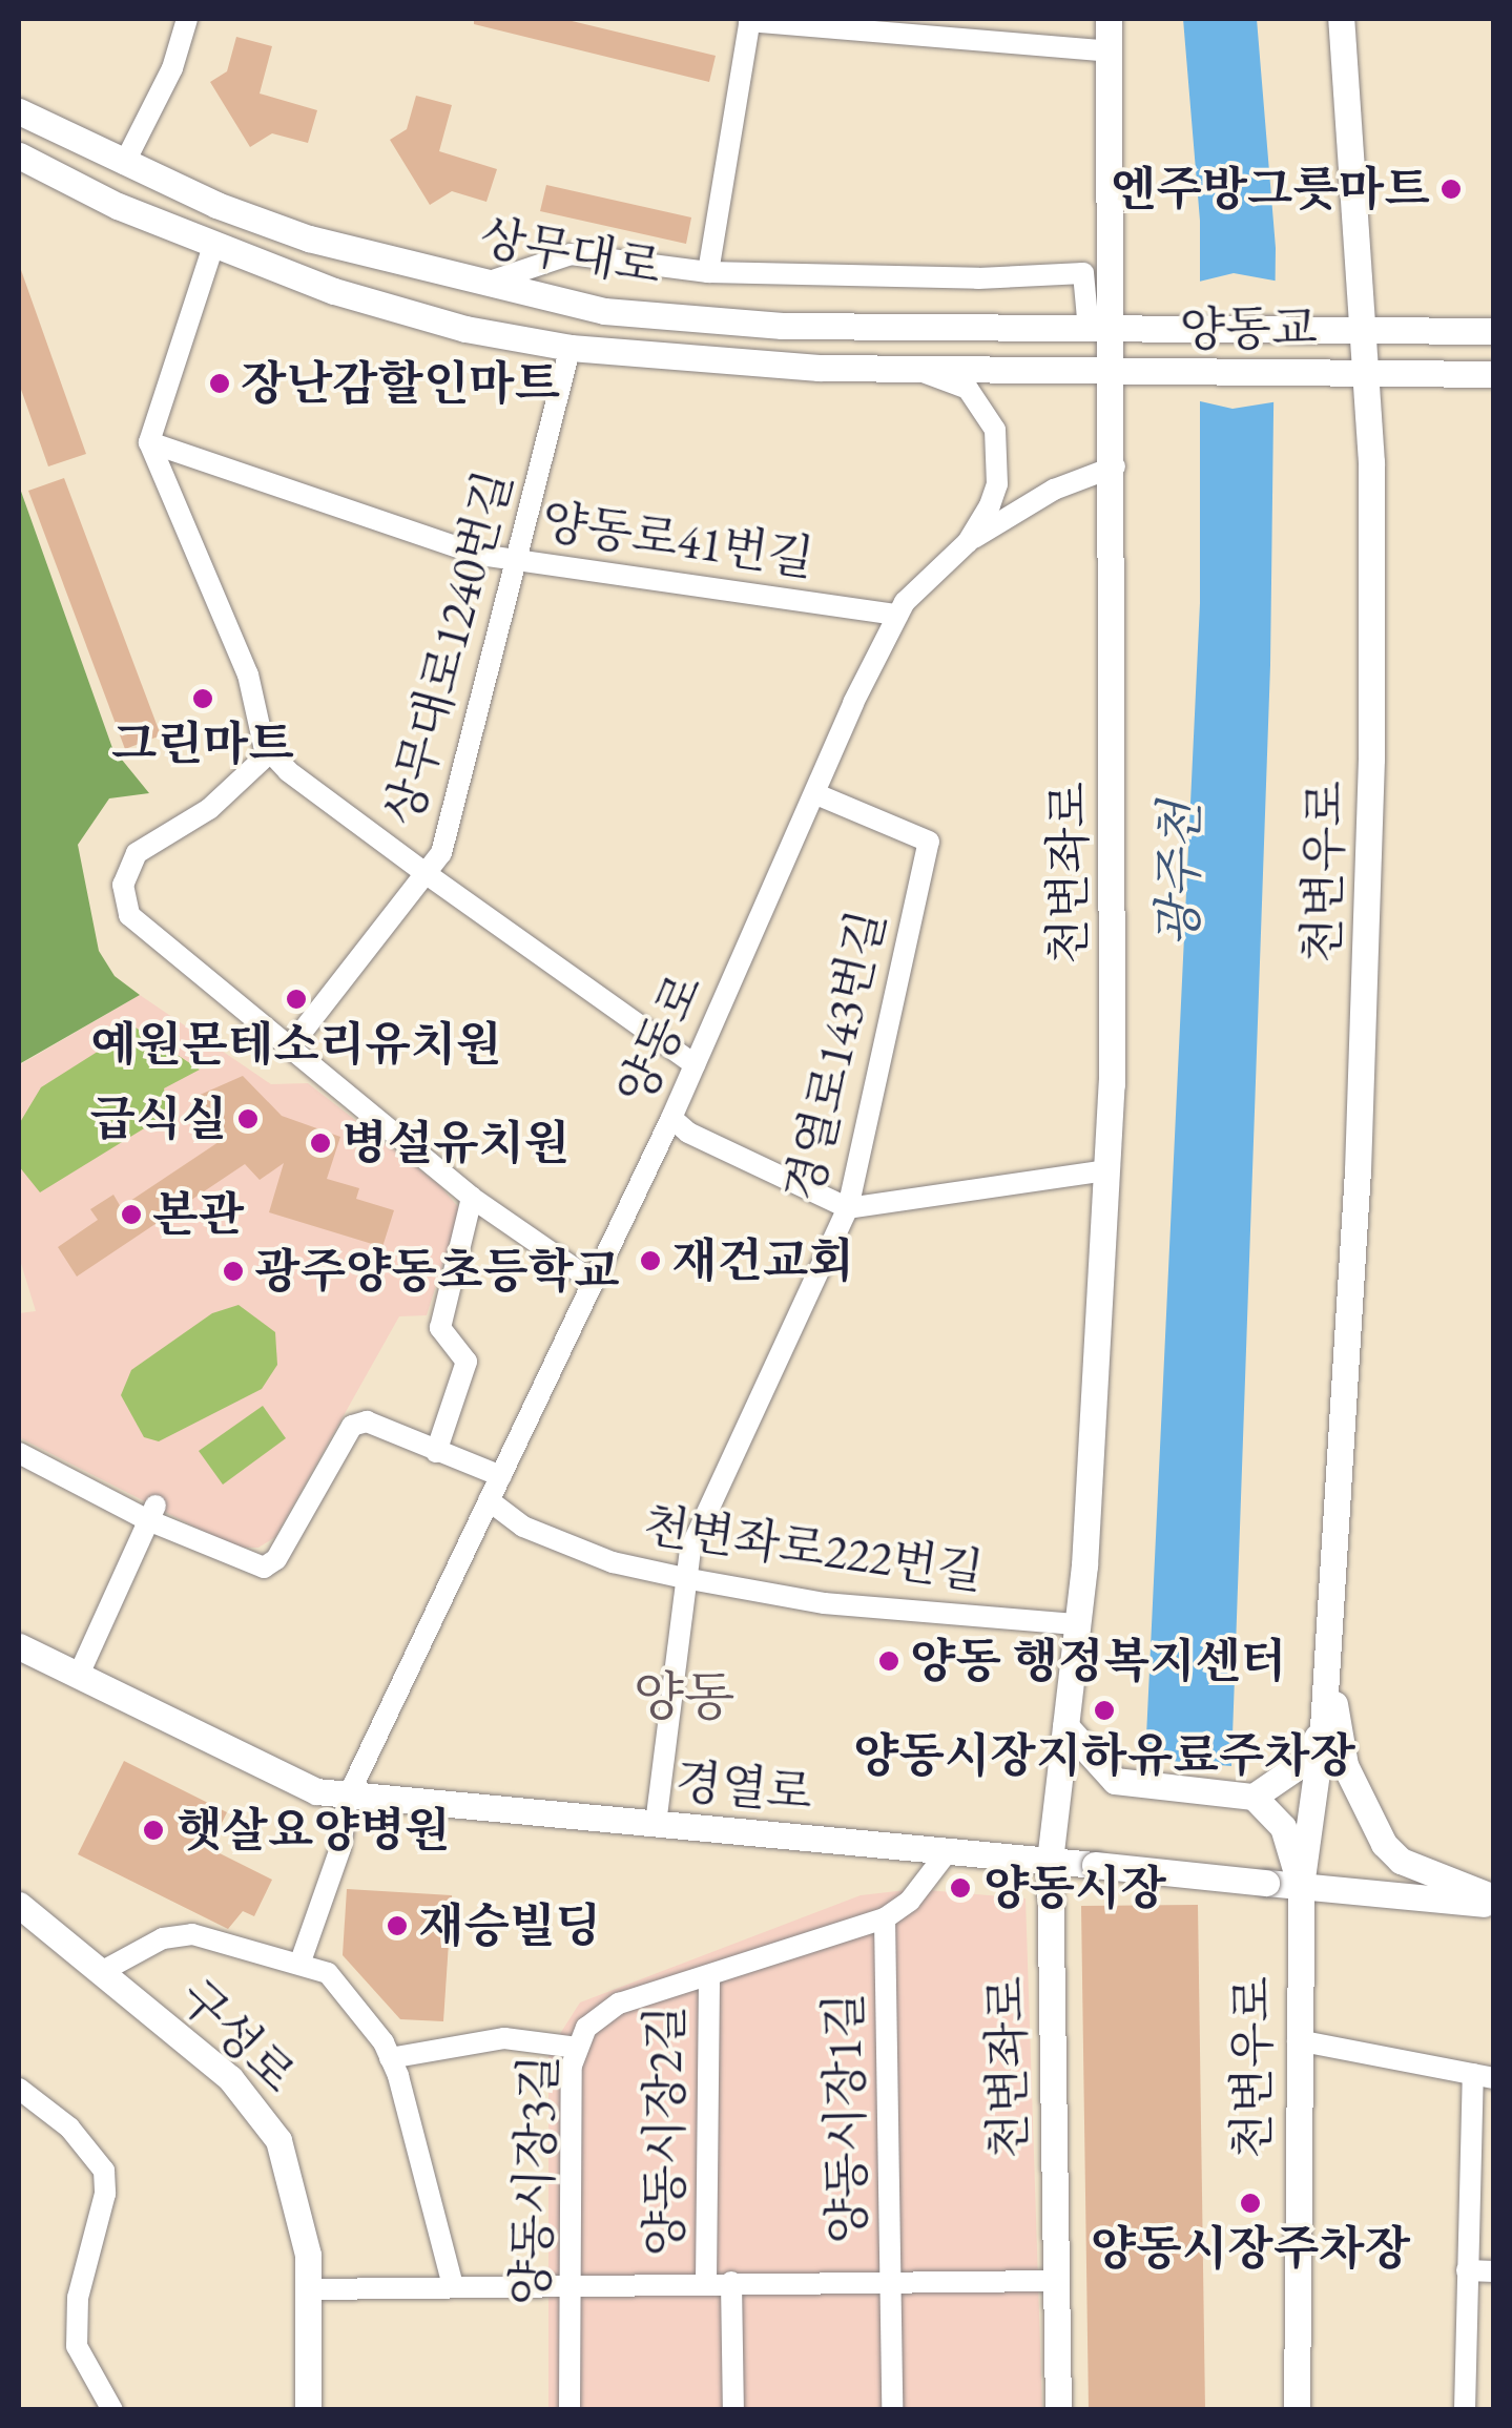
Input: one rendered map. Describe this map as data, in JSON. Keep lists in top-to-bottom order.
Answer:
{
  "streets": {
    "street": [
      "상무대로",
      "양동교",
      "양동로41번길",
      "상무대로1240번길",
      "천변우로",
      "천변좌로",
      "양동로",
      "경열로143번길",
      "천변좌로222번길",
      "경열로",
      "구성로",
      "양동시장1길",
      "양동시장2길",
      "양동시장3길"
    ]
  },
  "crossings": [
    ["상무대로", "양동교"],
    ["상무대로", "상무대로1240번길"],
    ["상무대로", "천변우로"],
    ["상무대로", "천변좌로"],
    ["상무대로", "양동로"],
    ["양동교", "천변우로"],
    ["양동교", "천변좌로"],
    ["양동로41번길", "상무대로1240번길"],
    ["양동로41번길", "양동로"],
    ["천변우로", "경열로"],
    ["천변좌로", "천변좌로222번길"],
    ["천변좌로", "경열로"],
    ["양동로", "경열로143번길"],
    ["양동로", "천변좌로222번길"],
    ["양동로", "경열로"],
    ["경열로143번길", "천변좌로222번길"],
    ["경열로143번길", "경열로"],
    ["양동시장1길", "양동시장2길"],
    ["양동시장2길", "양동시장3길"]
  ],
  "districts": ["양동"],
  "water": ["광주천"],
  "places": [
    "엔주방그릇마트",
    "장난감할인마트",
    "그린마트",
    "예원몬테소리유치원",
    "급식실",
    "병설유치원",
    "본관",
    "재건교회",
    "광주양동초등학교",
    "양동 행정복지센터",
    "양동시장지하유료주차장",
    "햇살요양병원",
    "양동시장",
    "재승빌딩",
    "양동시장주차장"
  ]
}
